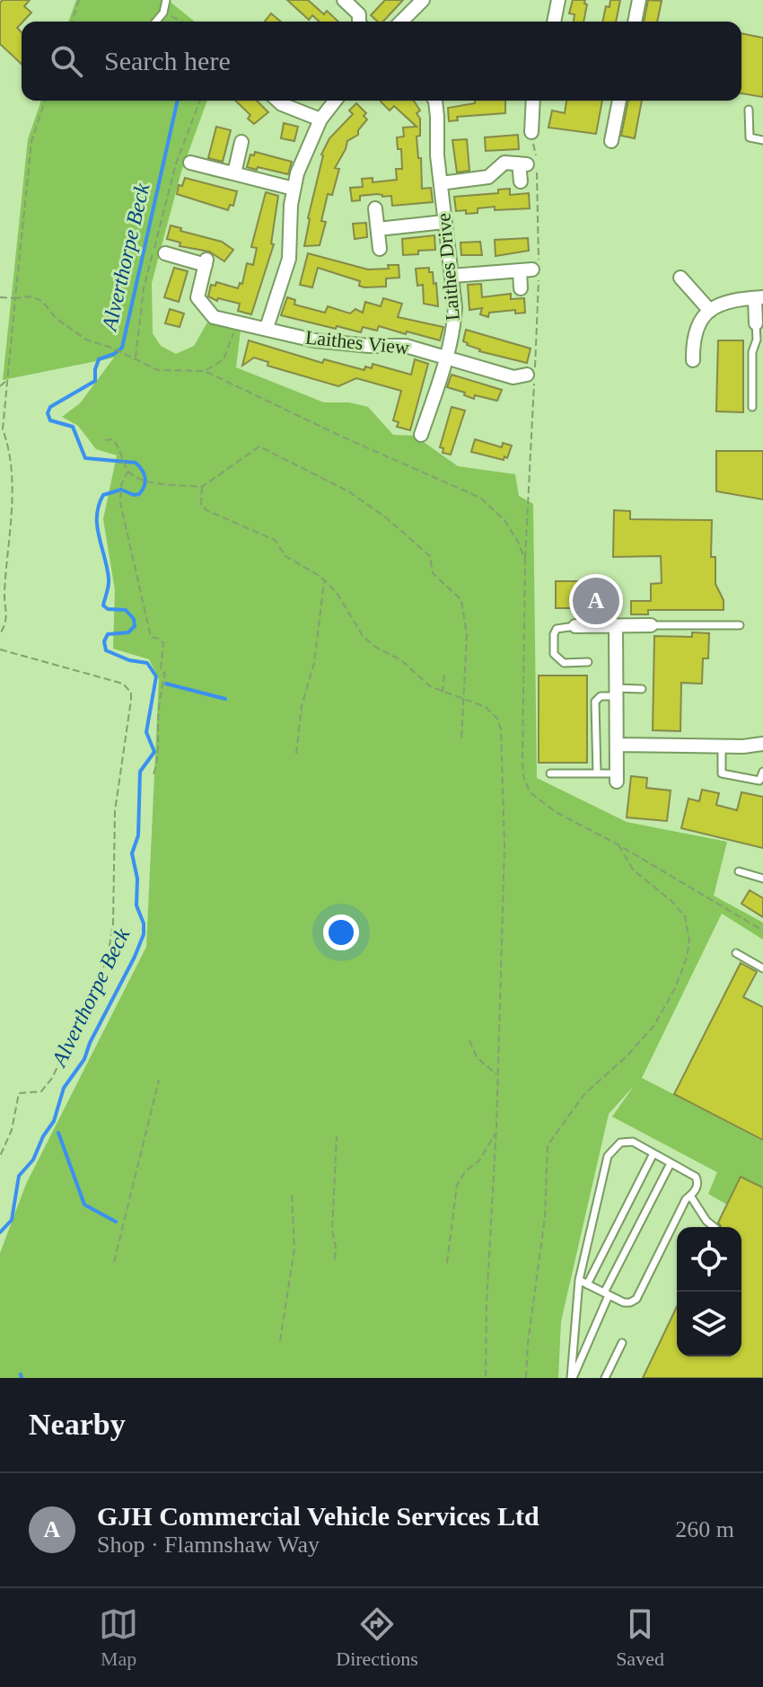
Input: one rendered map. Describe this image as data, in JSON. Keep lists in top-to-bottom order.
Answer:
{
  "streets": {
    "street": ["Laithes Drive", "Laithes View"]
  },
  "crossings": [
    ["Laithes Drive", "Laithes View"]
  ],
  "water": ["Alverthorpe Beck"],
  "page": {
    "search": "Search here",
    "pins": "A",
    "heading": "Nearby",
    "list": [
      {
        "mark": "A",
        "name": "GJH Commercial Vehicle Services Ltd",
        "note": "Shop · Flamnshaw Way",
        "value": "260 m"
      }
    ],
    "nav": ["Map", "Directions", "Saved"]
  }
}
